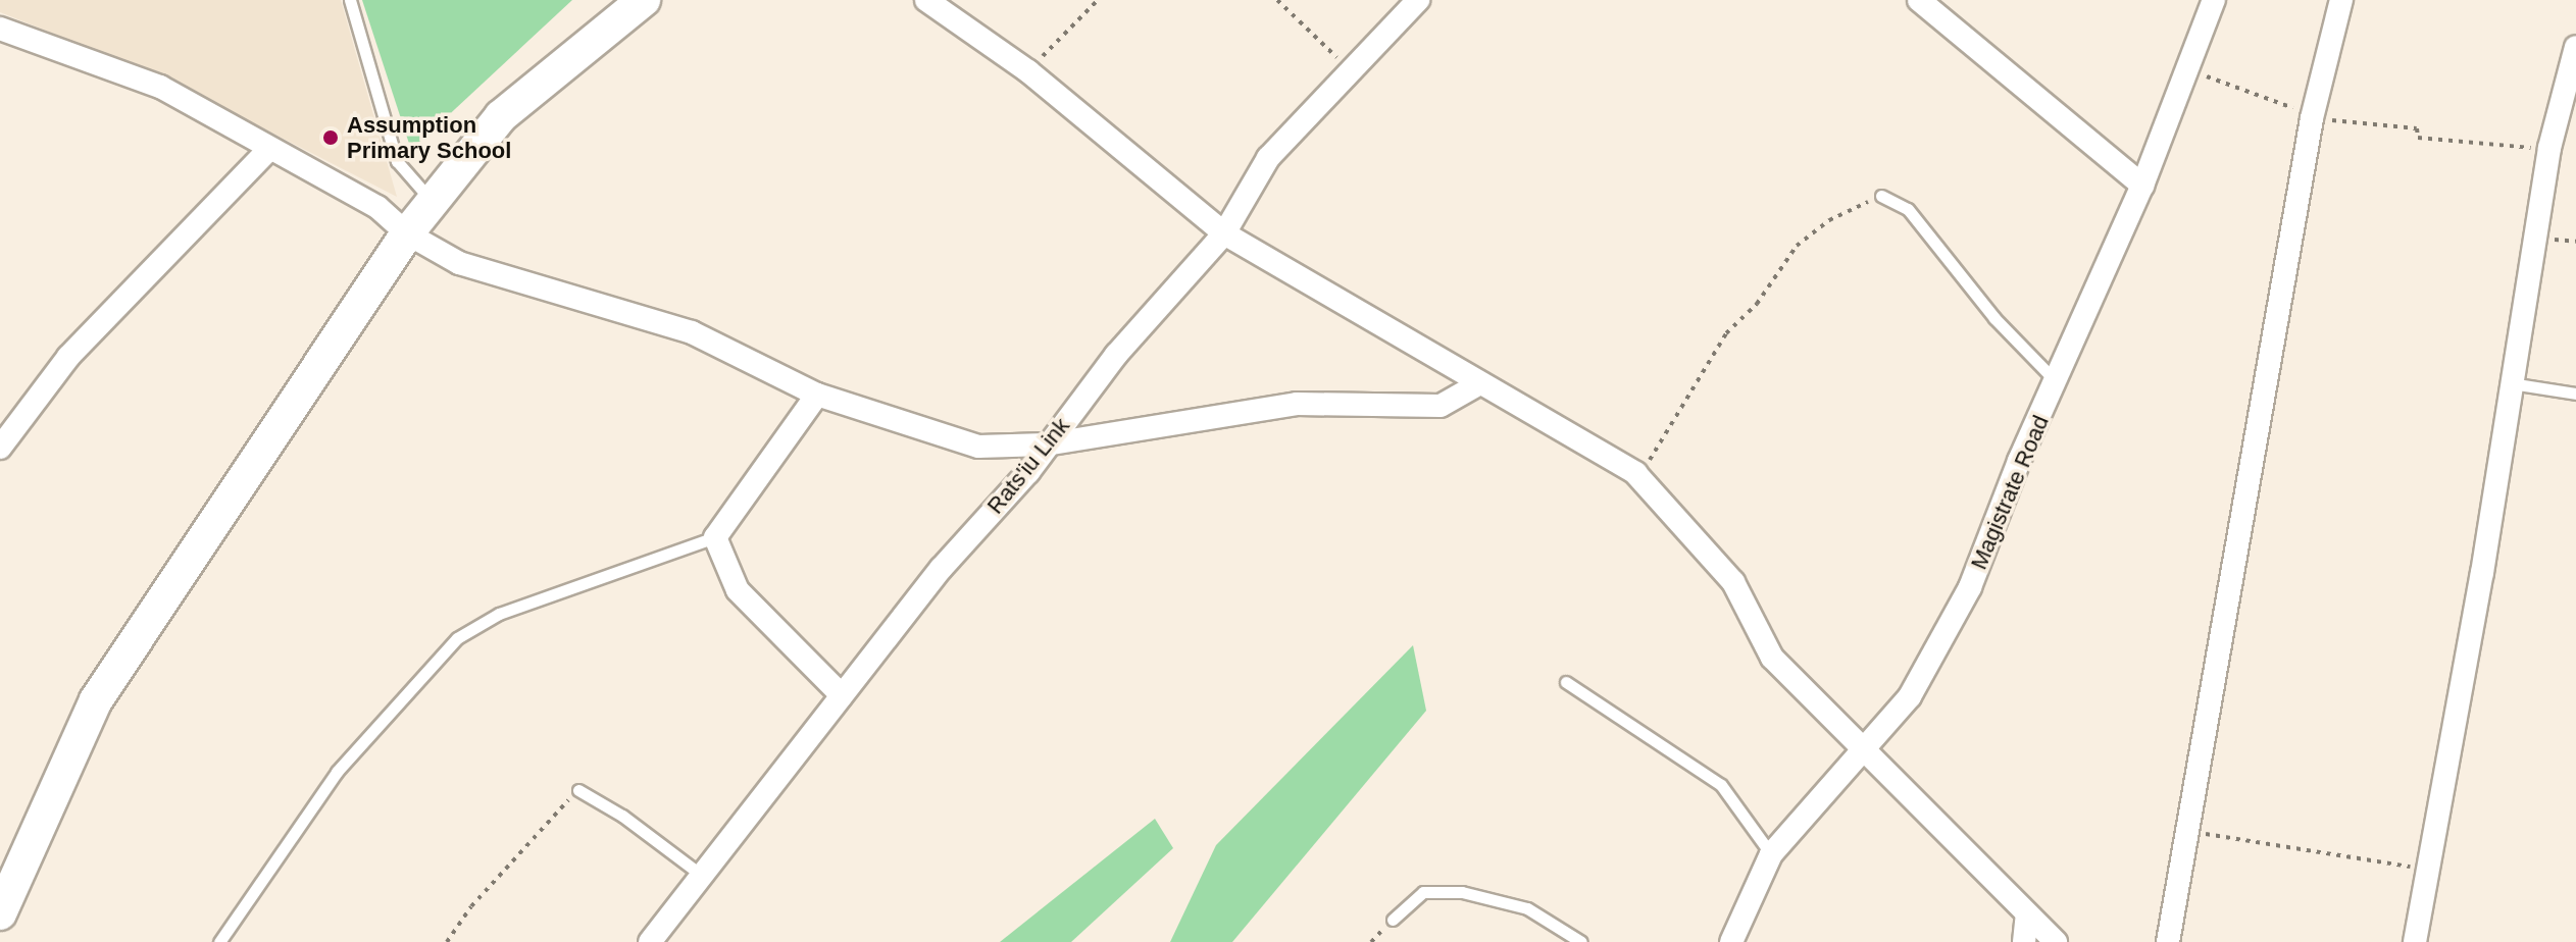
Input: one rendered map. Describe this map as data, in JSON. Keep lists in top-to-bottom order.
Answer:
{
  "streets": {
    "street": ["Rats'iu Link", "Magistrate Road"]
  },
  "places": ["Assumption Primary School"]
}
